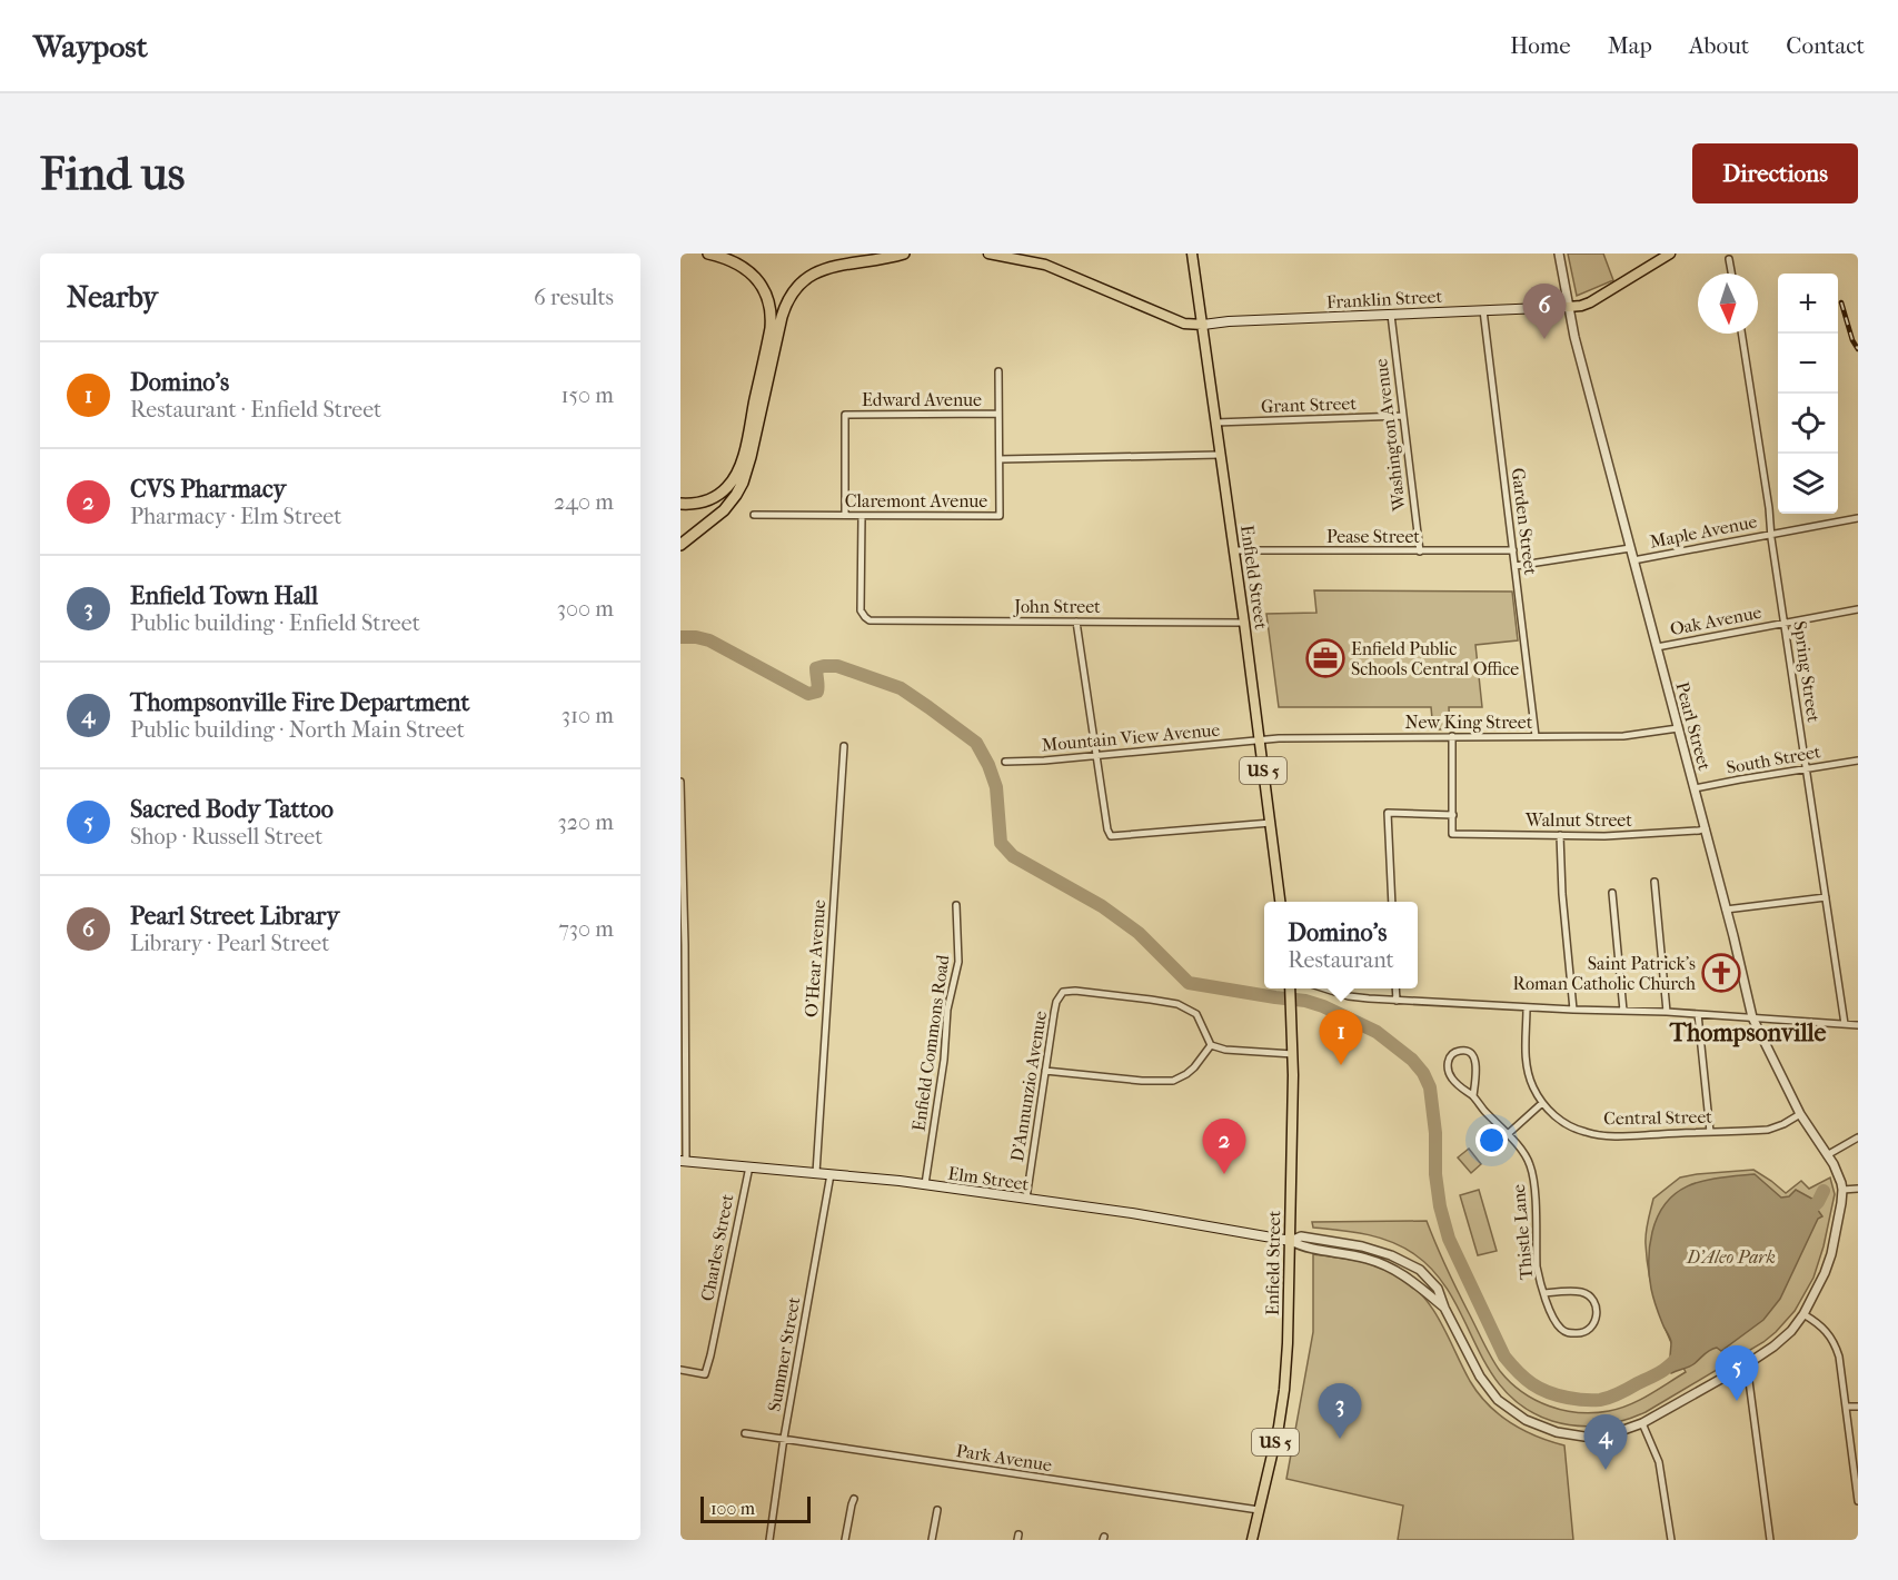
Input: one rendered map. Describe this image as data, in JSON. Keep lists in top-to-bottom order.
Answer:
{
  "streets": {
    "main road": [
      "Franklin Street",
      "Enfield Street",
      "US 5",
      "Elm Street"
    ],
    "street": [
      "Edward Avenue",
      "Grant Street",
      "Washington Avenue",
      "Claremont Avenue",
      "Garden Street",
      "Maple Avenue",
      "Pease Street",
      "John Street",
      "Oak Avenue",
      "Spring Street",
      "New King Street",
      "Pearl Street",
      "Mountain View Avenue",
      "South Street",
      "Walnut Street",
      "O'Hear Avenue",
      "Enfield Commons Road",
      "D'Annunzio Avenue",
      "Central Street",
      "Thistle Lane",
      "Charles Street",
      "Summer Street",
      "Park Avenue"
    ]
  },
  "crossings": [
    ["Franklin Street", "Washington Avenue"],
    ["Franklin Street", "Garden Street"],
    ["Franklin Street", "Enfield Street"],
    ["Franklin Street", "Pearl Street"],
    ["Edward Avenue", "Claremont Avenue"],
    ["Grant Street", "Washington Avenue"],
    ["Grant Street", "Enfield Street"],
    ["Washington Avenue", "Pease Street"],
    ["Claremont Avenue", "John Street"],
    ["Garden Street", "Pease Street"],
    ["Garden Street", "New King Street"],
    ["Maple Avenue", "Spring Street"],
    ["Maple Avenue", "Pearl Street"],
    ["Pease Street", "Enfield Street"],
    ["Enfield Street", "John Street"],
    ["Enfield Street", "New King Street"],
    ["Enfield Street", "Mountain View Avenue"],
    ["Enfield Street", "Elm Street"],
    ["Enfield Street", "Park Avenue"],
    ["Oak Avenue", "Spring Street"],
    ["Oak Avenue", "Pearl Street"],
    ["Spring Street", "South Street"],
    ["New King Street", "Pearl Street"],
    ["New King Street", "Mountain View Avenue"],
    ["Pearl Street", "South Street"],
    ["Pearl Street", "Walnut Street"],
    ["Pearl Street", "Central Street"],
    ["O'Hear Avenue", "Elm Street"],
    ["Enfield Commons Road", "Elm Street"],
    ["D'Annunzio Avenue", "Elm Street"],
    ["Elm Street", "Charles Street"],
    ["Elm Street", "Summer Street"],
    ["Summer Street", "Park Avenue"]
  ],
  "districts": ["Thompsonville"],
  "parks": ["D'Aleo Park"],
  "places": {
    "office": ["Enfield Public Schools Central Office"],
    "church": ["Saint Patrick's Roman Catholic Church"]
  },
  "scale_bar": "100 m",
  "north": "bottom",
  "page": {
    "header": "Waypost",
    "nav": [
      "Home",
      "Map",
      "About",
      "Contact"
    ],
    "buttons": "Directions",
    "title": "Find us",
    "heading": ["Nearby", "6 results"],
    "map_buttons": ["+", "−"],
    "pins": [
      "6",
      "1",
      "2",
      "5",
      "3",
      "4"
    ],
    "list": [
      {
        "mark": "1",
        "name": "Domino's",
        "note": "Restaurant · Enfield Street",
        "value": "150 m"
      },
      {
        "mark": "2",
        "name": "CVS Pharmacy",
        "note": "Pharmacy · Elm Street",
        "value": "240 m"
      },
      {
        "mark": "3",
        "name": "Enfield Town Hall",
        "note": "Public building · Enfield Street",
        "value": "300 m"
      },
      {
        "mark": "4",
        "name": "Thompsonville Fire Department",
        "note": "Public building · North Main Street",
        "value": "310 m"
      },
      {
        "mark": "5",
        "name": "Sacred Body Tattoo",
        "note": "Shop · Russell Street",
        "value": "320 m"
      },
      {
        "mark": "6",
        "name": "Pearl Street Library",
        "note": "Library · Pearl Street",
        "value": "730 m"
      }
    ],
    "popup": ["Domino's", "Restaurant"],
    "scale": "100 m"
  }
}
